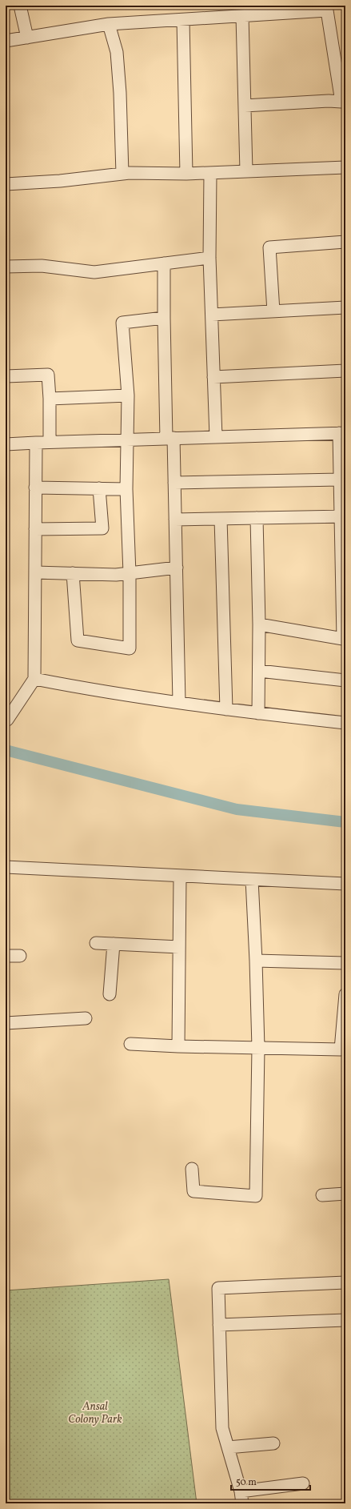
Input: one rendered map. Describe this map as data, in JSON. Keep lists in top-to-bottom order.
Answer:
{
  "parks": ["Ansal Colony Park"],
  "scale_bar": "50 m"
}
